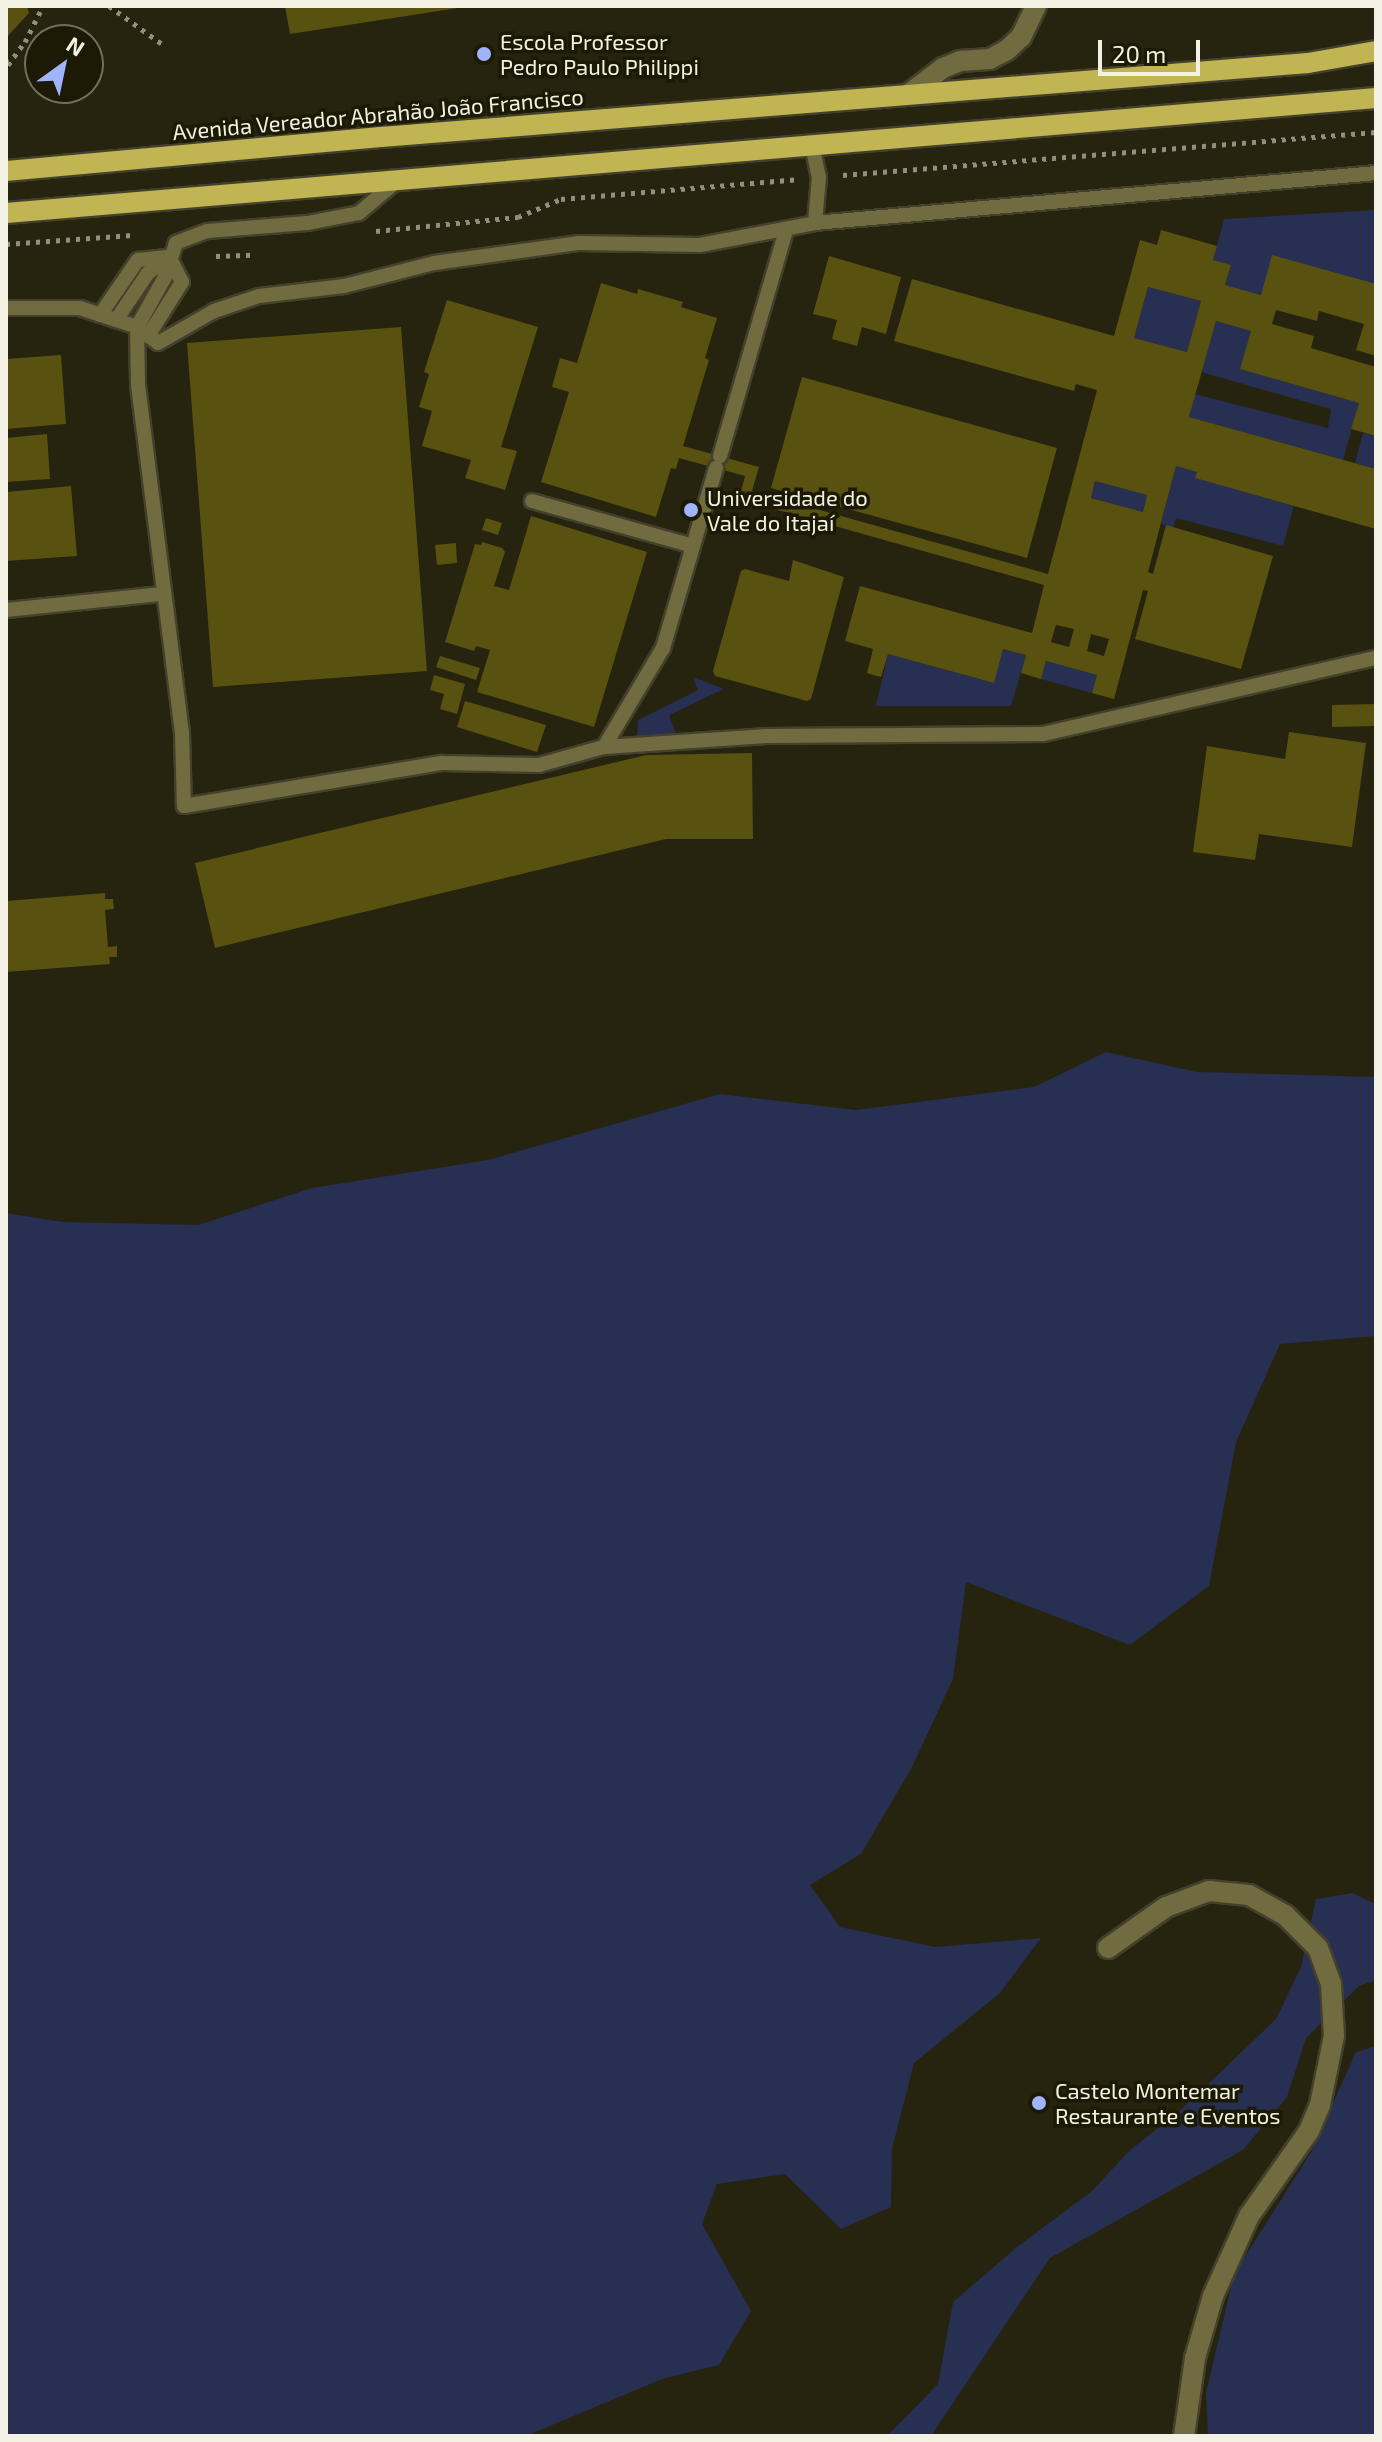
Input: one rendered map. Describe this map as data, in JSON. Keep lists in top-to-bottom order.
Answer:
{
  "streets": {
    "main road": ["Avenida Vereador Abrahão João Francisco"]
  },
  "places": ["Escola Professor Pedro Paulo Philippi", "Universidade do Vale do Itajaí", "Castelo Montemar Restaurante e Eventos"],
  "scale_bar": "20 m",
  "north": "top right"
}
